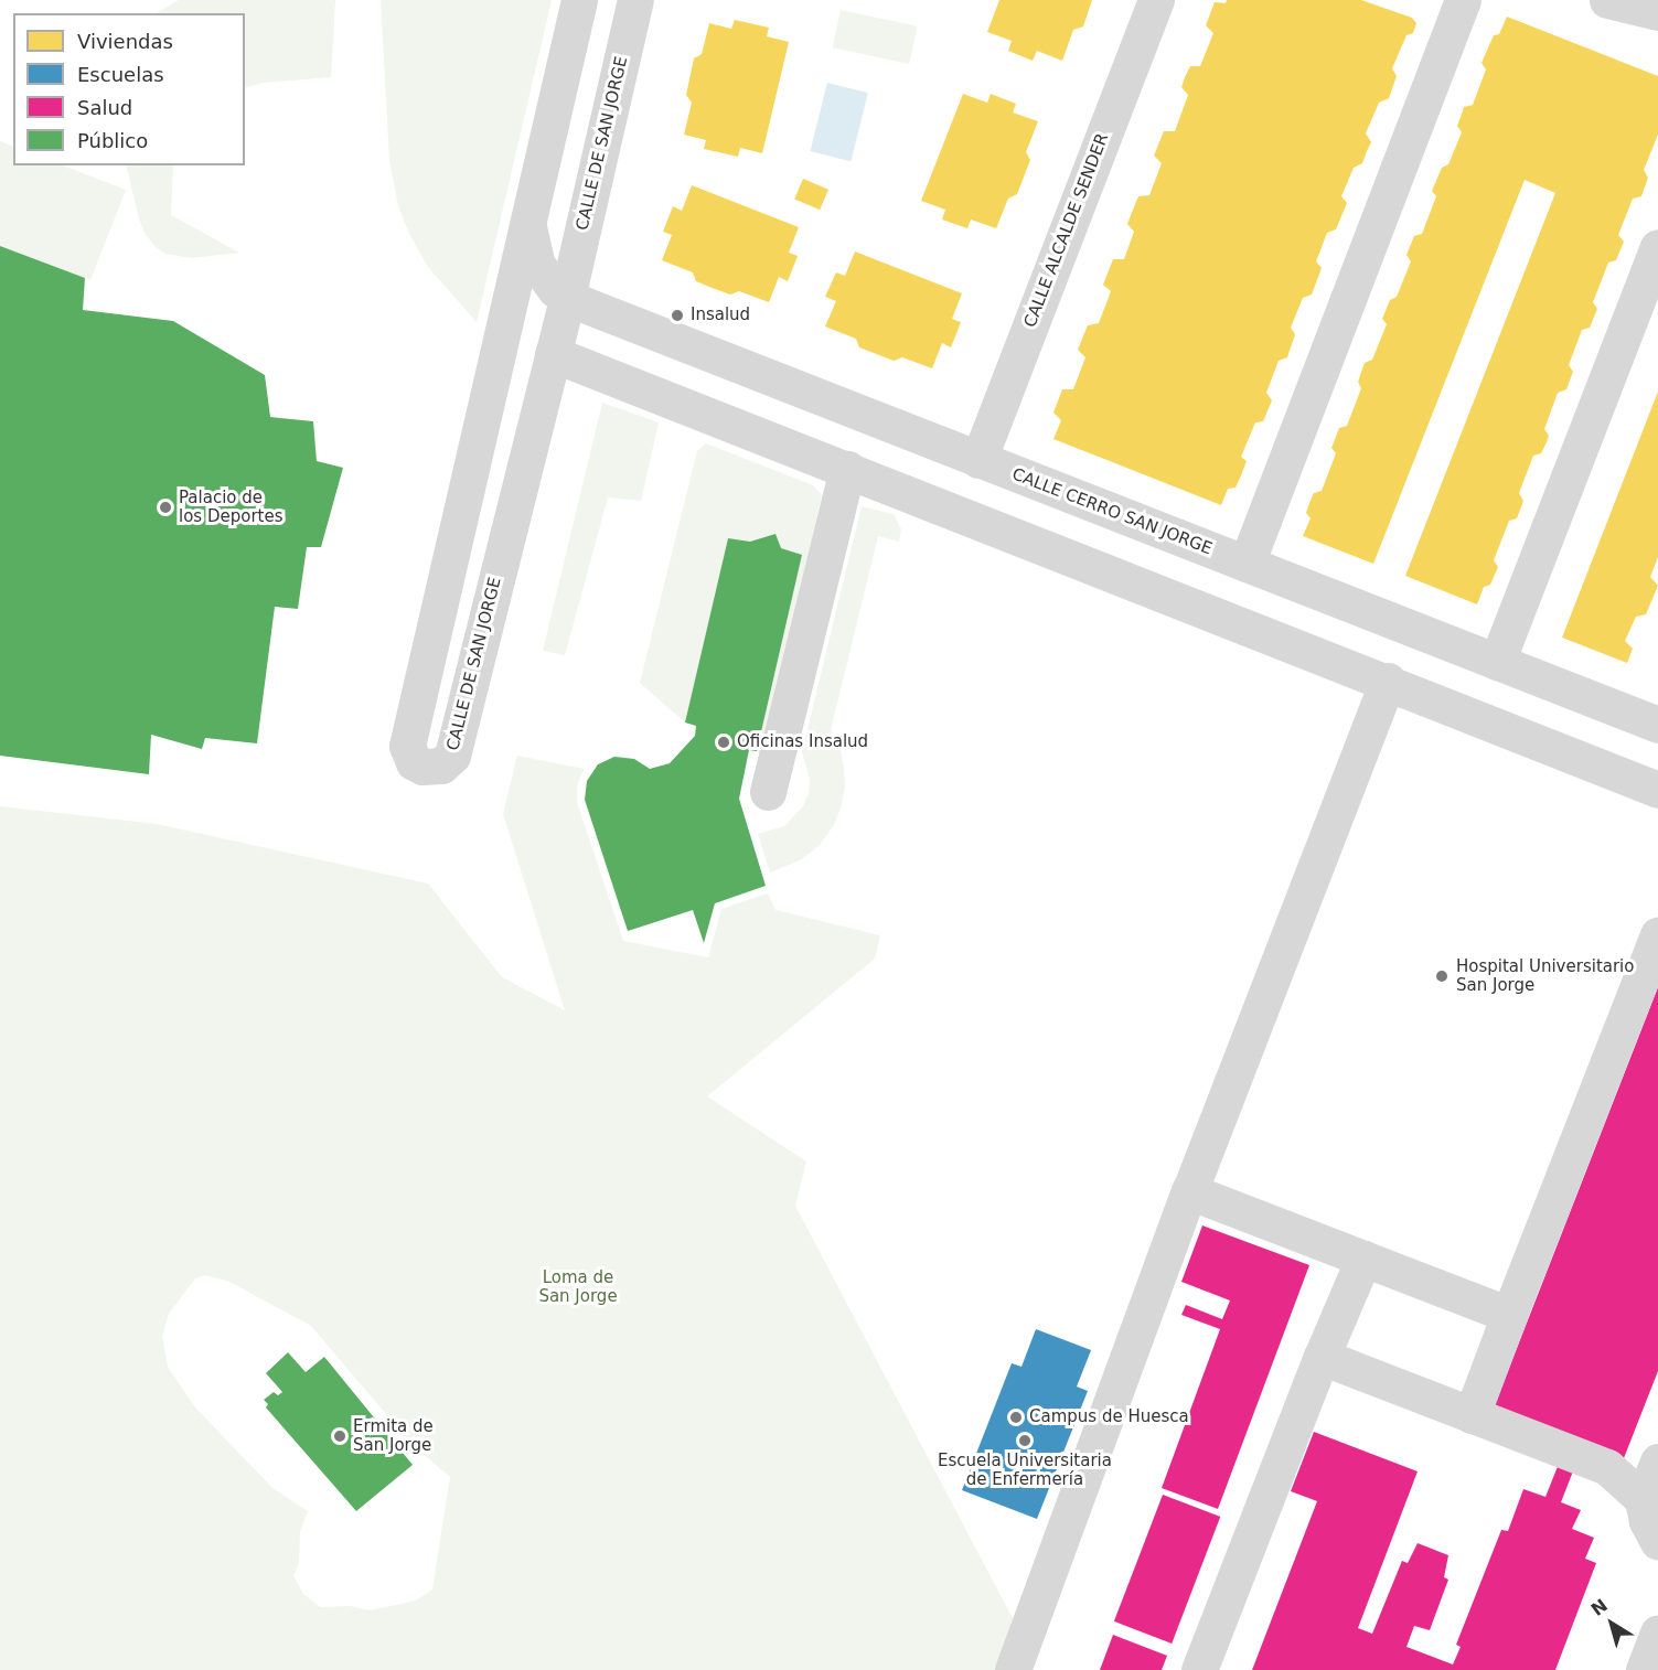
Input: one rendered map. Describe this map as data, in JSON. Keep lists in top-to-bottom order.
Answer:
{
  "streets": {
    "street": ["CALLE DE SAN JORGE", "CALLE ALCALDE SENDER", "CALLE CERRO SAN JORGE"]
  },
  "crossings": [
    ["CALLE DE SAN JORGE", "CALLE CERRO SAN JORGE"],
    ["CALLE ALCALDE SENDER", "CALLE CERRO SAN JORGE"]
  ],
  "parks": ["Loma de San Jorge"],
  "places": [
    "Insalud",
    "Palacio de los Deportes",
    "Oficinas Insalud",
    "Hospital Universitario San Jorge",
    "Campus de Huesca",
    "Ermita de San Jorge",
    "Escuela Universitaria de Enfermería"
  ],
  "legend": [
    "Viviendas",
    "Escuelas",
    "Salud",
    "Público"
  ],
  "north": "top left"
}
